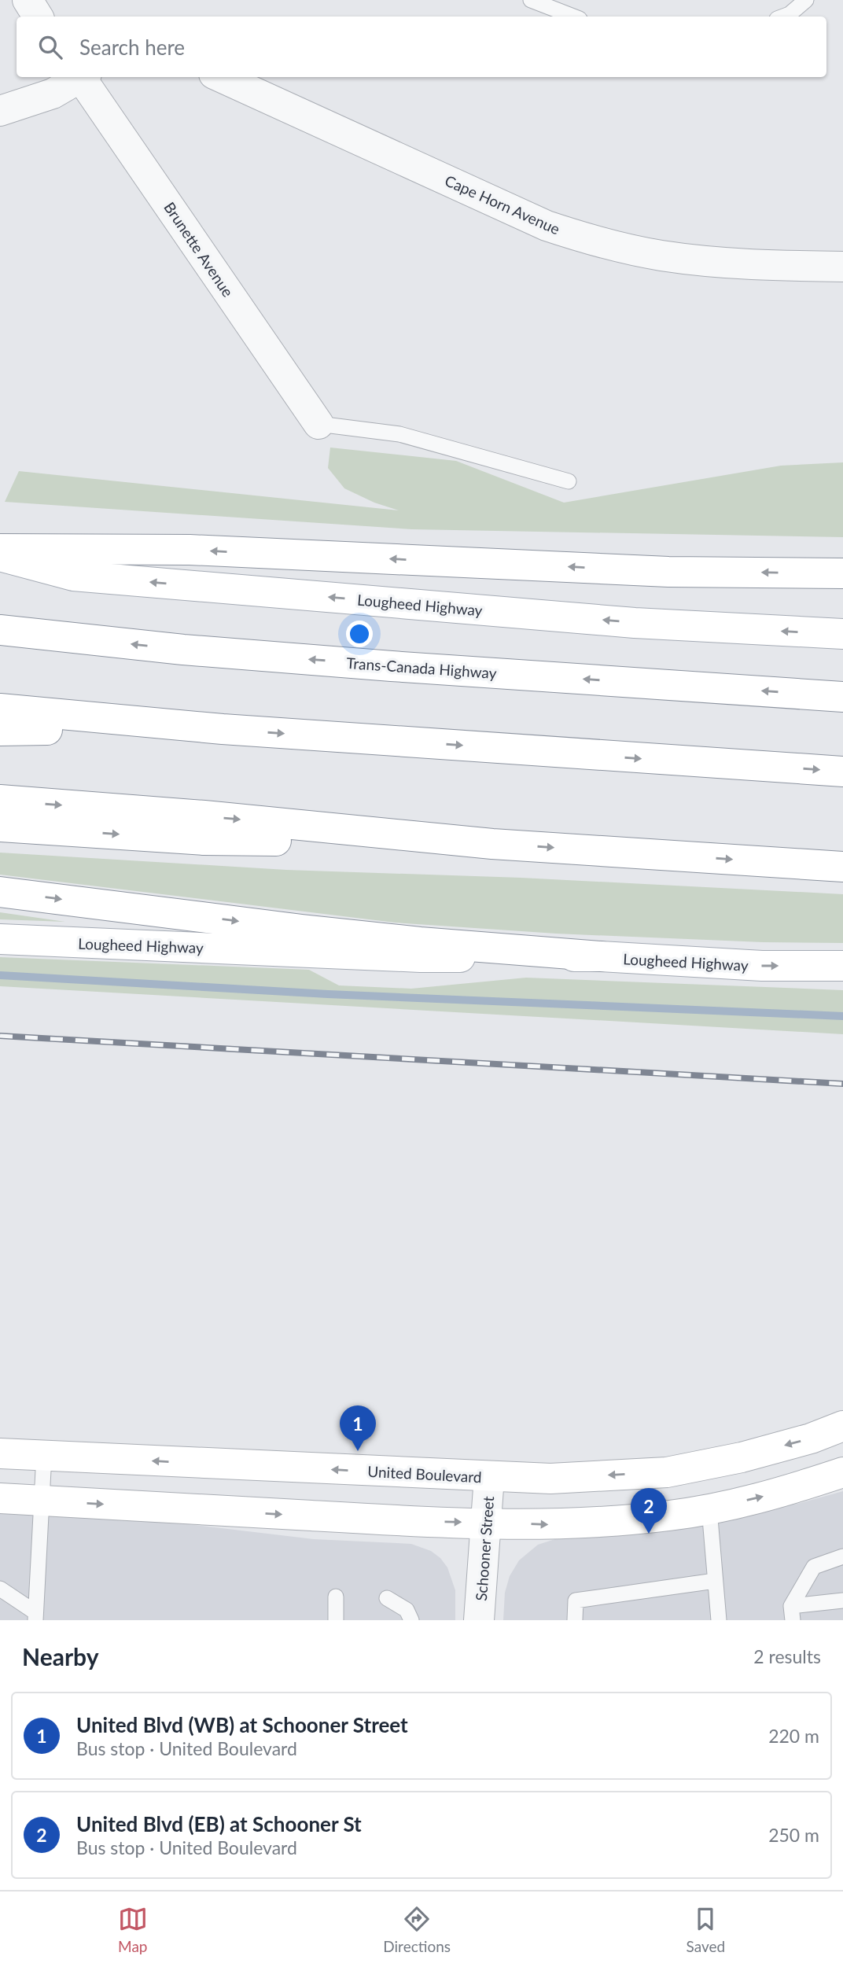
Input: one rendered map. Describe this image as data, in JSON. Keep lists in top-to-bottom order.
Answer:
{
  "streets": {
    "main road": ["Lougheed Highway", "Trans-Canada Highway", "United Boulevard"],
    "street": ["Cape Horn Avenue", "Brunette Avenue", "Schooner Street"]
  },
  "crossings": [
    ["United Boulevard", "Schooner Street"]
  ],
  "page": {
    "search": "Search here",
    "pins": ["1", "2"],
    "heading": ["Nearby", "2 results"],
    "list": [
      {
        "mark": "1",
        "name": "United Blvd (WB) at Schooner Street",
        "note": "Bus stop · United Boulevard",
        "value": "220 m"
      },
      {
        "mark": "2",
        "name": "United Blvd (EB) at Schooner St",
        "note": "Bus stop · United Boulevard",
        "value": "250 m"
      }
    ],
    "nav": ["Map", "Directions", "Saved"]
  }
}
